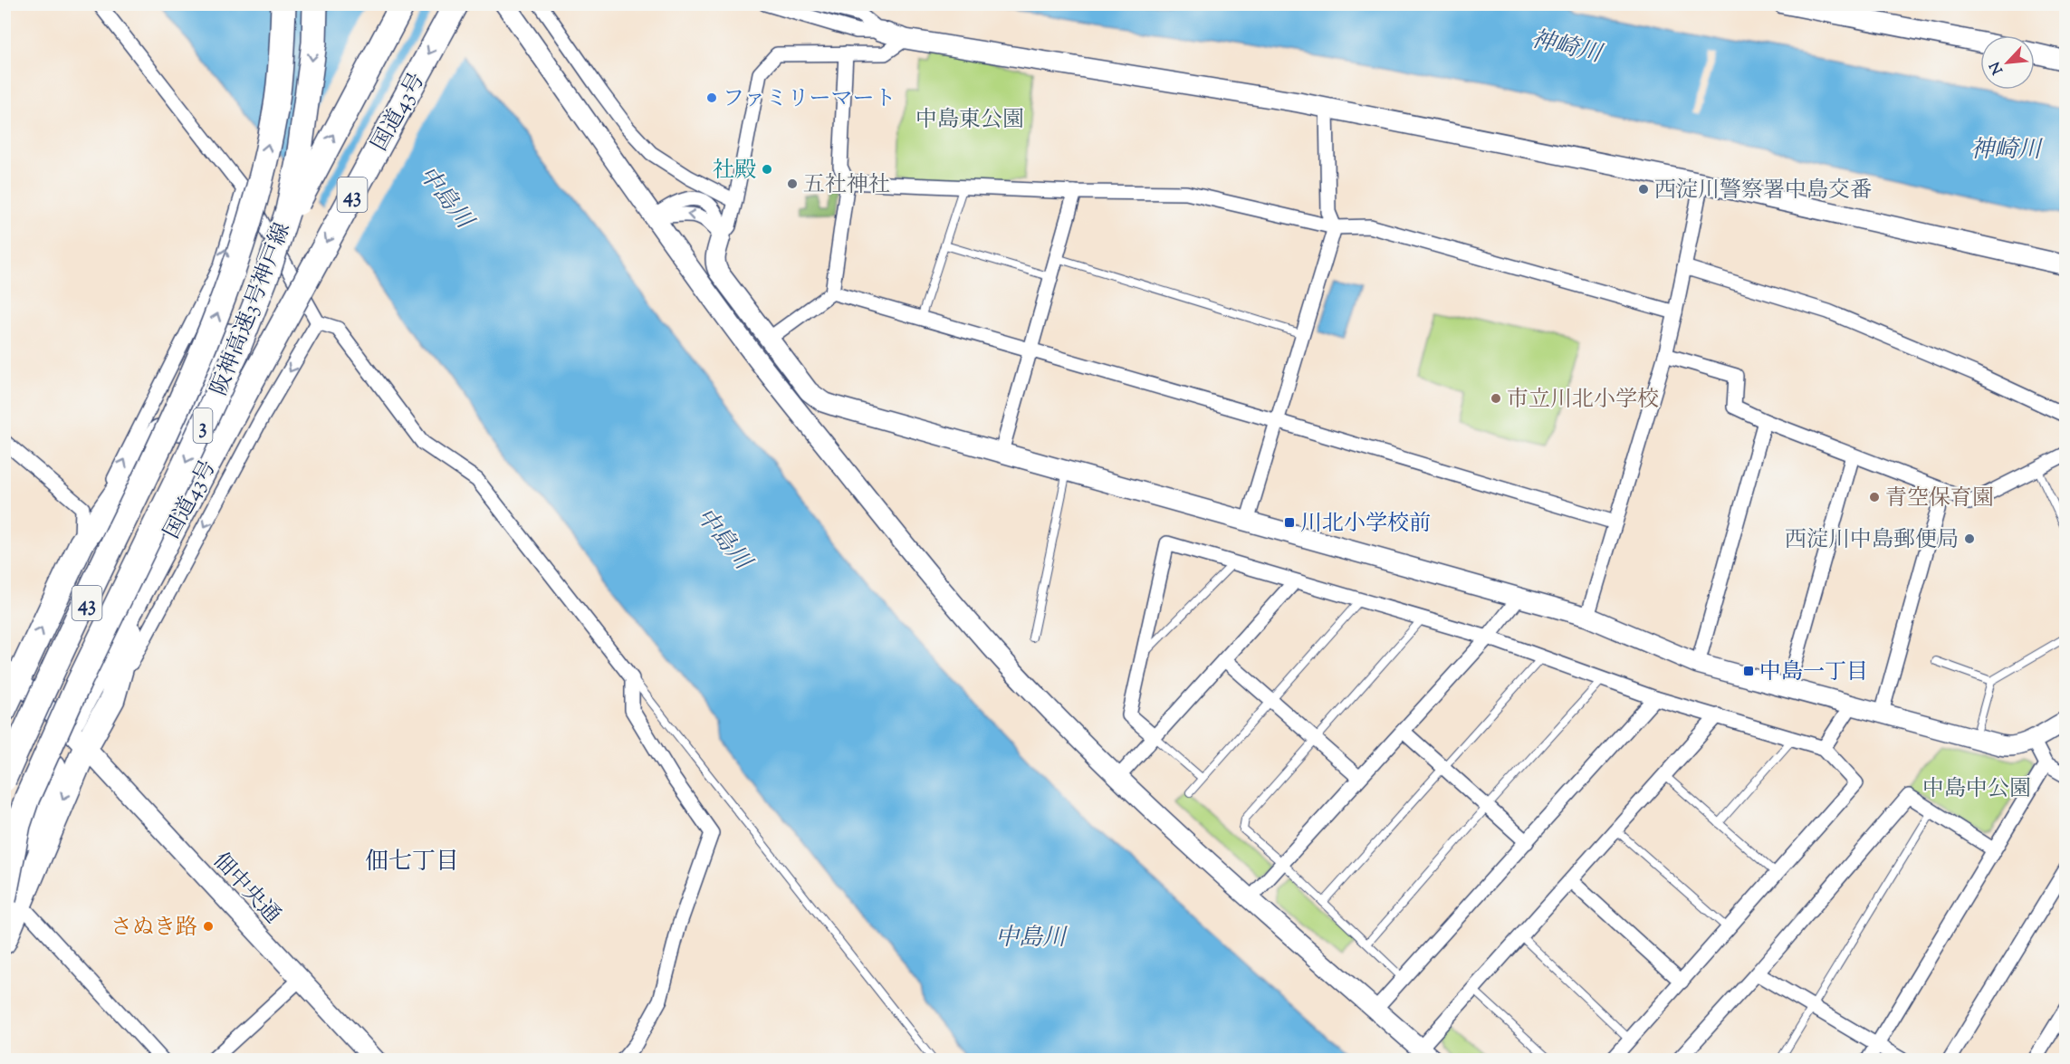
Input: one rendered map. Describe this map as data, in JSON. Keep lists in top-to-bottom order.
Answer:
{
  "streets": {
    "highway": [
      "国道43号",
      "43",
      "阪神高速3号神戸線",
      "3"
    ],
    "street": ["佃中央通"]
  },
  "crossings": [
    ["国道43号", "阪神高速3号神戸線"],
    ["国道43号", "佃中央通"]
  ],
  "districts": ["佃七丁目"],
  "water": ["神崎川", "中島川"],
  "parks": ["中島東公園", "中島中公園"],
  "places": {
    "other": [
      "ファミリーマート",
      "社殿",
      "五社神社",
      "西淀川警察署中島交番",
      "市立川北小学校",
      "青空保育園",
      "西淀川中島郵便局",
      "さぬき路"
    ],
    "transit": ["川北小学校前", "中島一丁目"]
  },
  "north": "bottom left"
}
